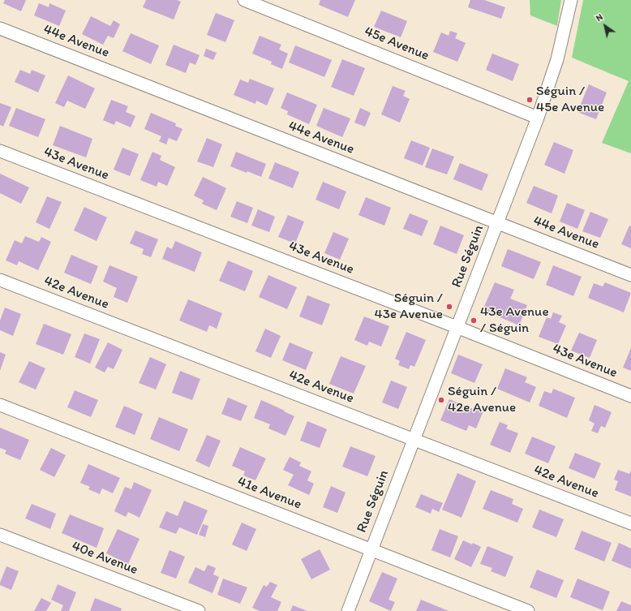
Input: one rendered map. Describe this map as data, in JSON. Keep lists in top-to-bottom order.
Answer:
{
  "streets": {
    "street": [
      "44e Avenue",
      "45e Avenue",
      "43e Avenue",
      "Rue Séguin",
      "42e Avenue",
      "41e Avenue",
      "40e Avenue"
    ]
  },
  "crossings": [
    ["44e Avenue", "Rue Séguin"],
    ["45e Avenue", "Rue Séguin"],
    ["43e Avenue", "Rue Séguin"],
    ["Rue Séguin", "42e Avenue"],
    ["Rue Séguin", "41e Avenue"]
  ],
  "places": [
    "Séguin / 45e Avenue",
    "Séguin / 43e Avenue",
    "43e Avenue / Séguin",
    "Séguin / 42e Avenue"
  ],
  "north": "top left"
}
